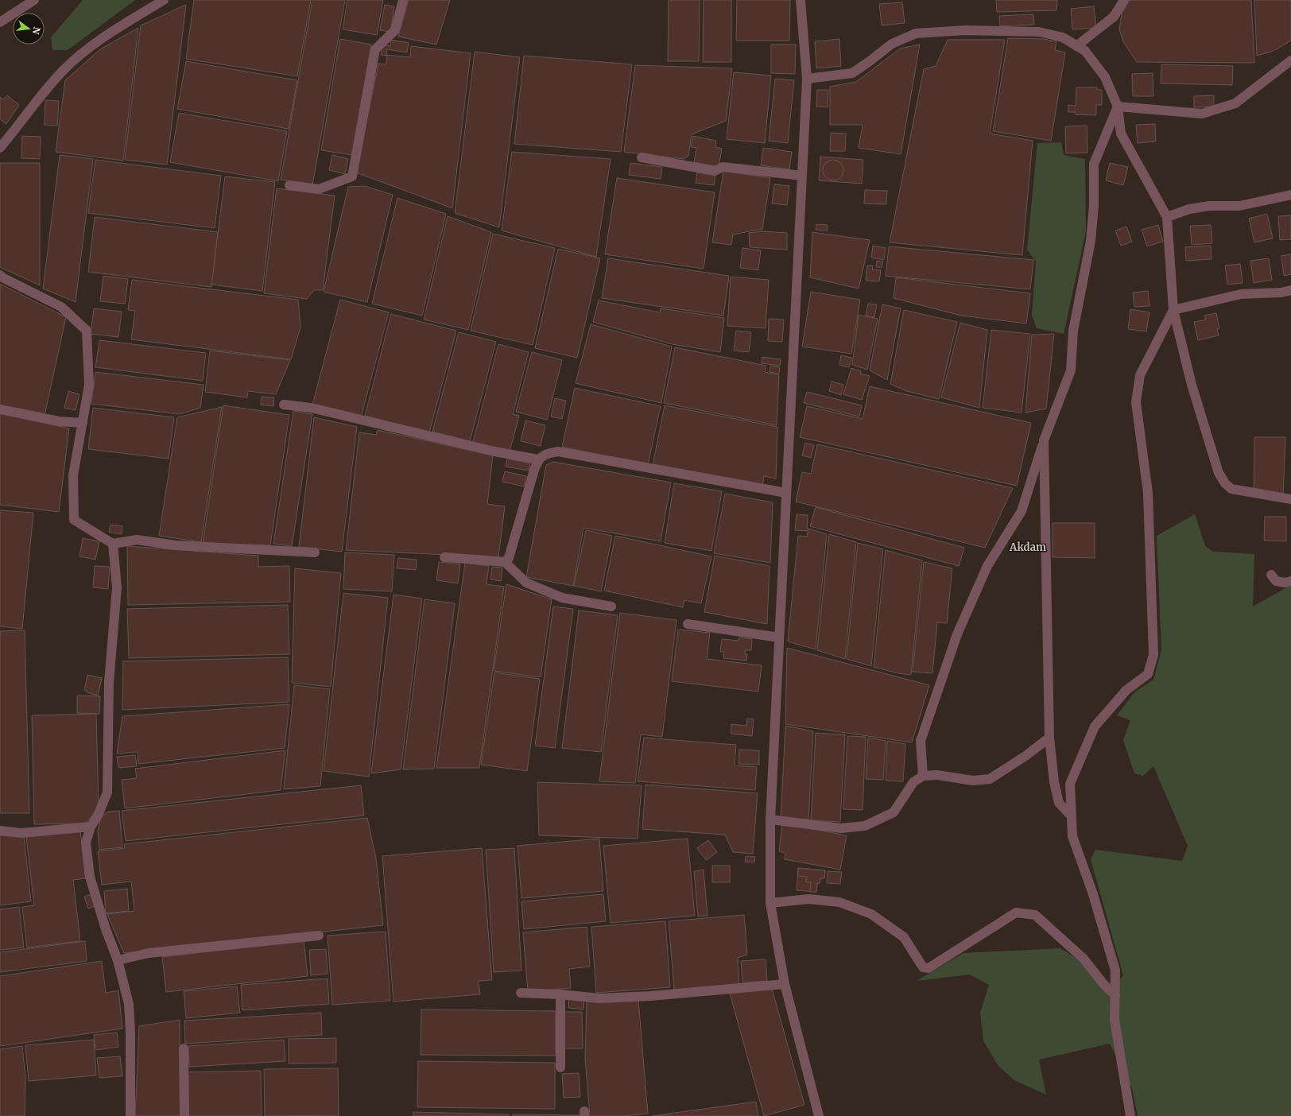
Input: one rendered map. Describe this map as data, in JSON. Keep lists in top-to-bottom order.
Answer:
{
  "districts": ["Akdam"],
  "north": "right"
}
